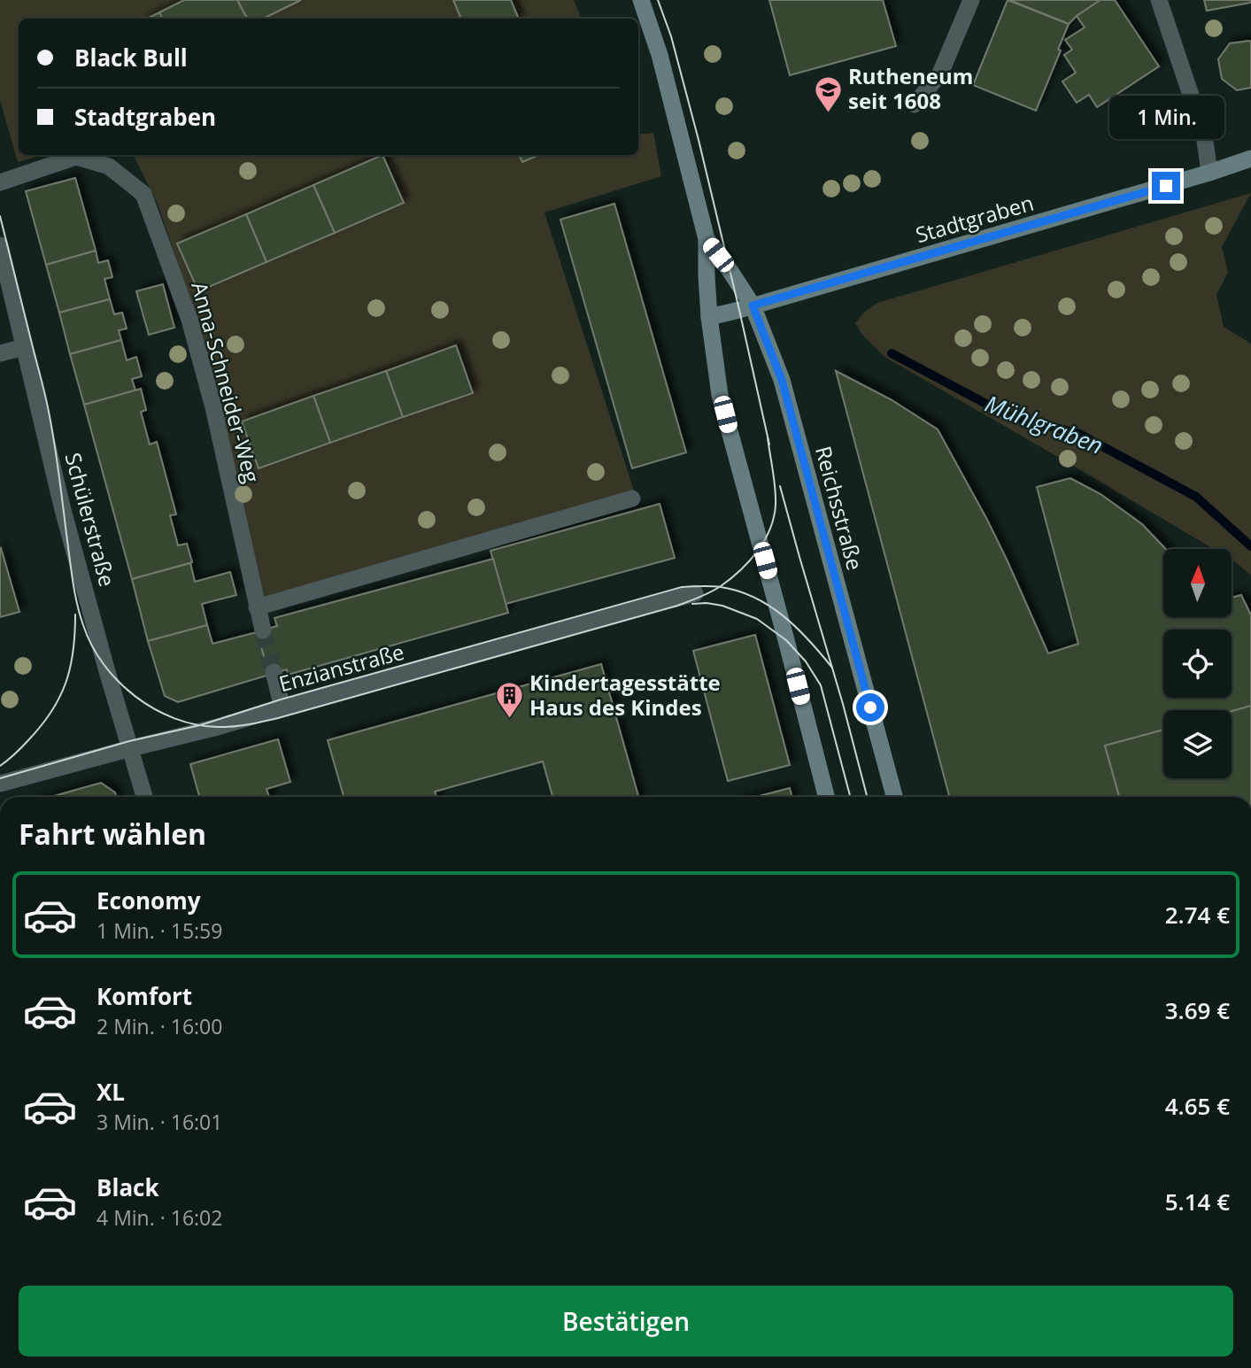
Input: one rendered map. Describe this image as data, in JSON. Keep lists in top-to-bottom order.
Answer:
{
  "streets": {
    "main road": ["Stadtgraben", "Reichsstraße"],
    "street": ["Anna-Schneider-Weg", "Schülerstraße", "Enzianstraße"]
  },
  "crossings": [
    ["Stadtgraben", "Reichsstraße"],
    ["Schülerstraße", "Enzianstraße"]
  ],
  "water": ["Mühlgraben"],
  "places": {
    "school or university": ["Rutheneum seit 1608"],
    "building": ["Kindertagesstätte Haus des Kindes"]
  },
  "north": "top",
  "page": {
    "banner": ["Black Bull", "Stadtgraben"],
    "bubble": "1 Min.",
    "heading": "Fahrt wählen",
    "list": [
      {
        "name": "Economy",
        "note": "1 Min. · 15:59",
        "value": "2.74 €"
      },
      {
        "name": "Komfort",
        "note": "2 Min. · 16:00",
        "value": "3.69 €"
      },
      {
        "name": "XL",
        "note": "3 Min. · 16:01",
        "value": "4.65 €"
      },
      {
        "name": "Black",
        "note": "4 Min. · 16:02",
        "value": "5.14 €"
      }
    ],
    "buttons": "Bestätigen"
  }
}
